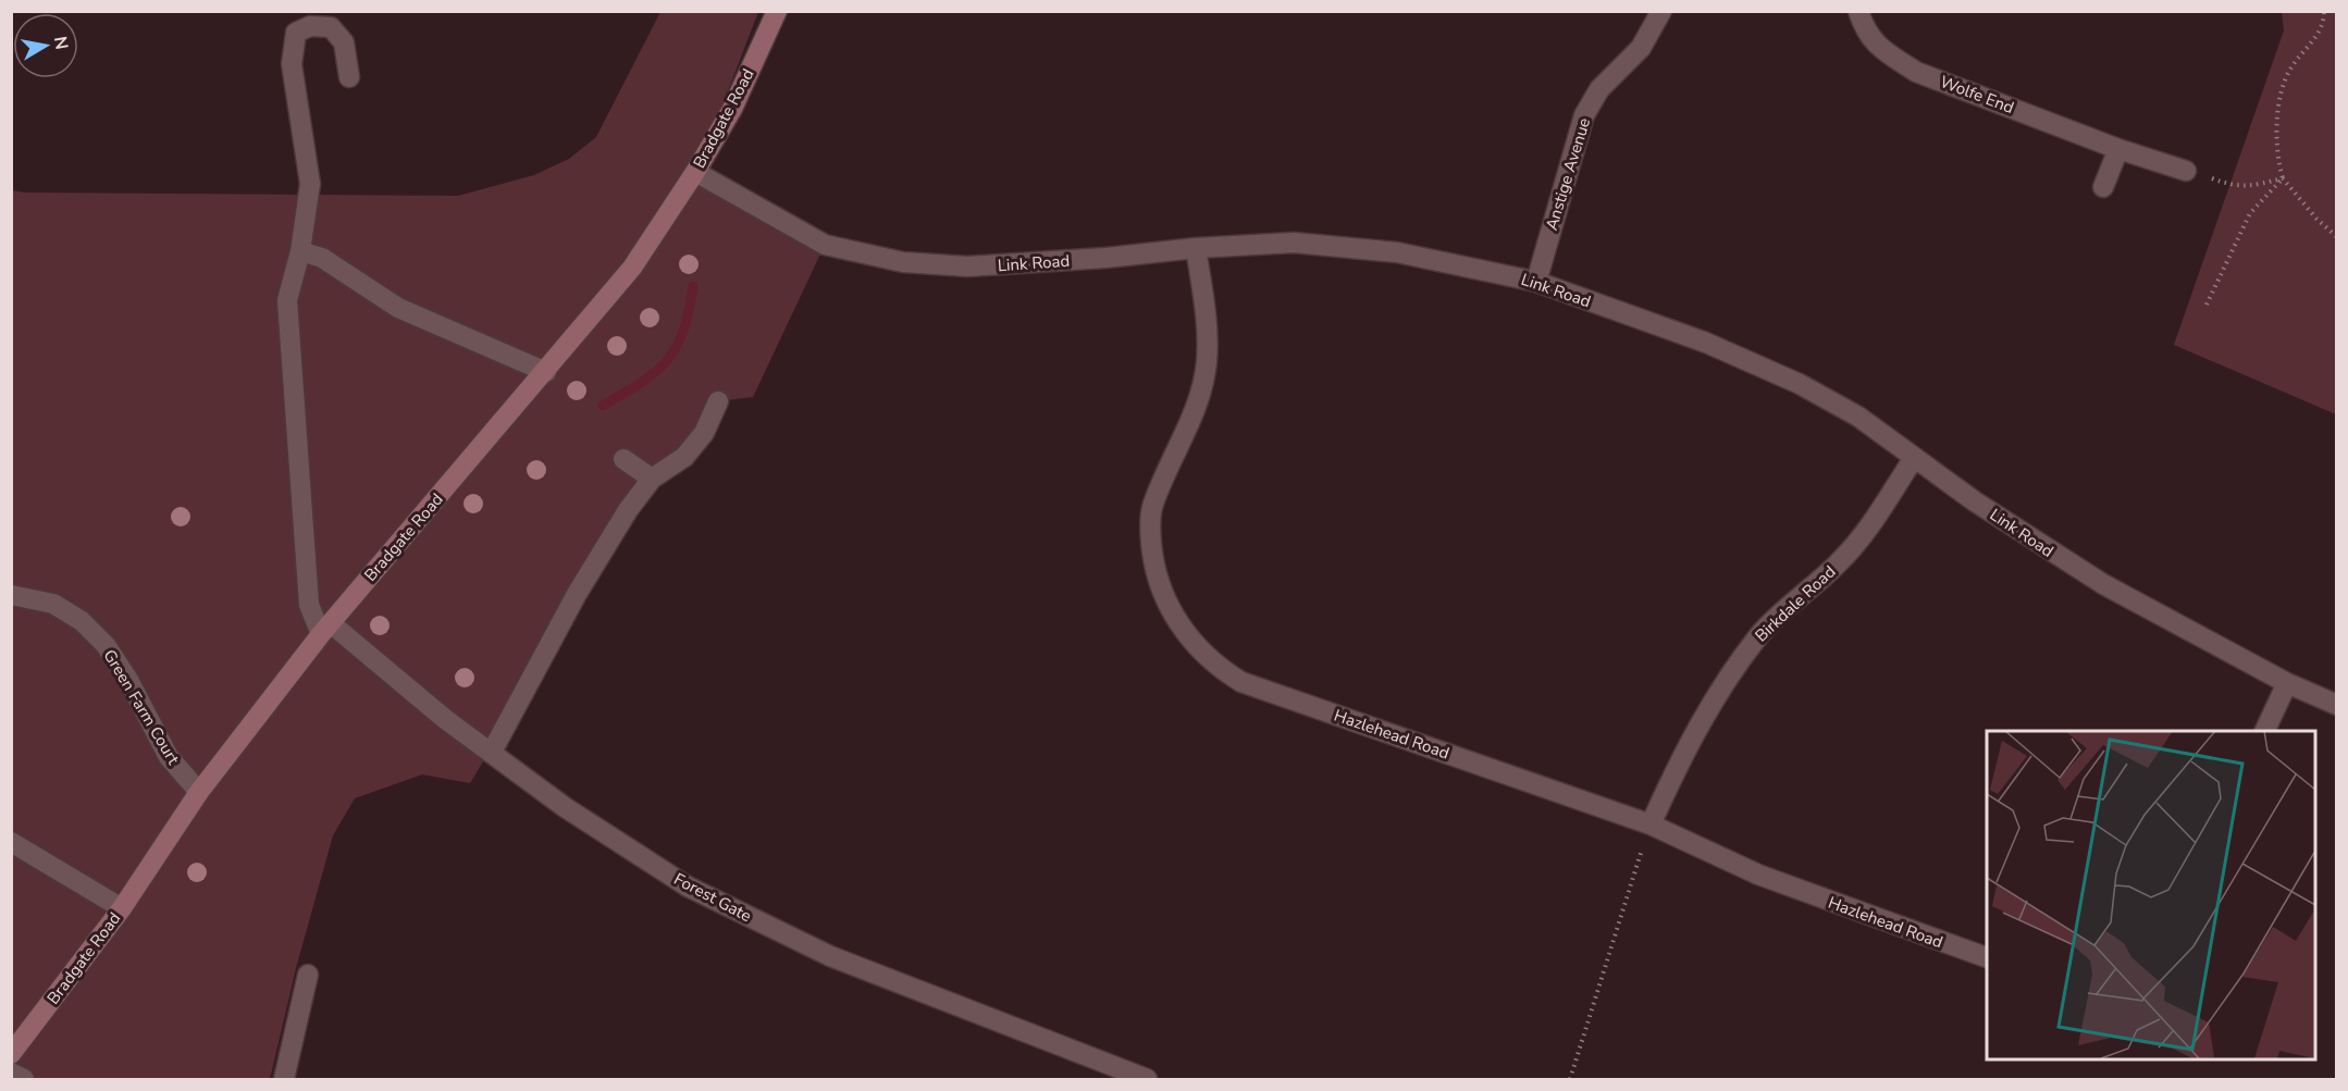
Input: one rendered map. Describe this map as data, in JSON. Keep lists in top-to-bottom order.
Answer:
{
  "streets": {
    "street": [
      "Wolfe End",
      "Bradgate Road",
      "Anstige Avenue",
      "Link Road",
      "Birkdale Road",
      "Green Farm Court",
      "Hazlehead Road",
      "Forest Gate"
    ]
  },
  "crossings": [
    ["Bradgate Road", "Link Road"],
    ["Bradgate Road", "Green Farm Court"],
    ["Bradgate Road", "Forest Gate"],
    ["Anstige Avenue", "Link Road"],
    ["Link Road", "Birkdale Road"],
    ["Link Road", "Hazlehead Road"],
    ["Birkdale Road", "Hazlehead Road"]
  ],
  "north": "right"
}
